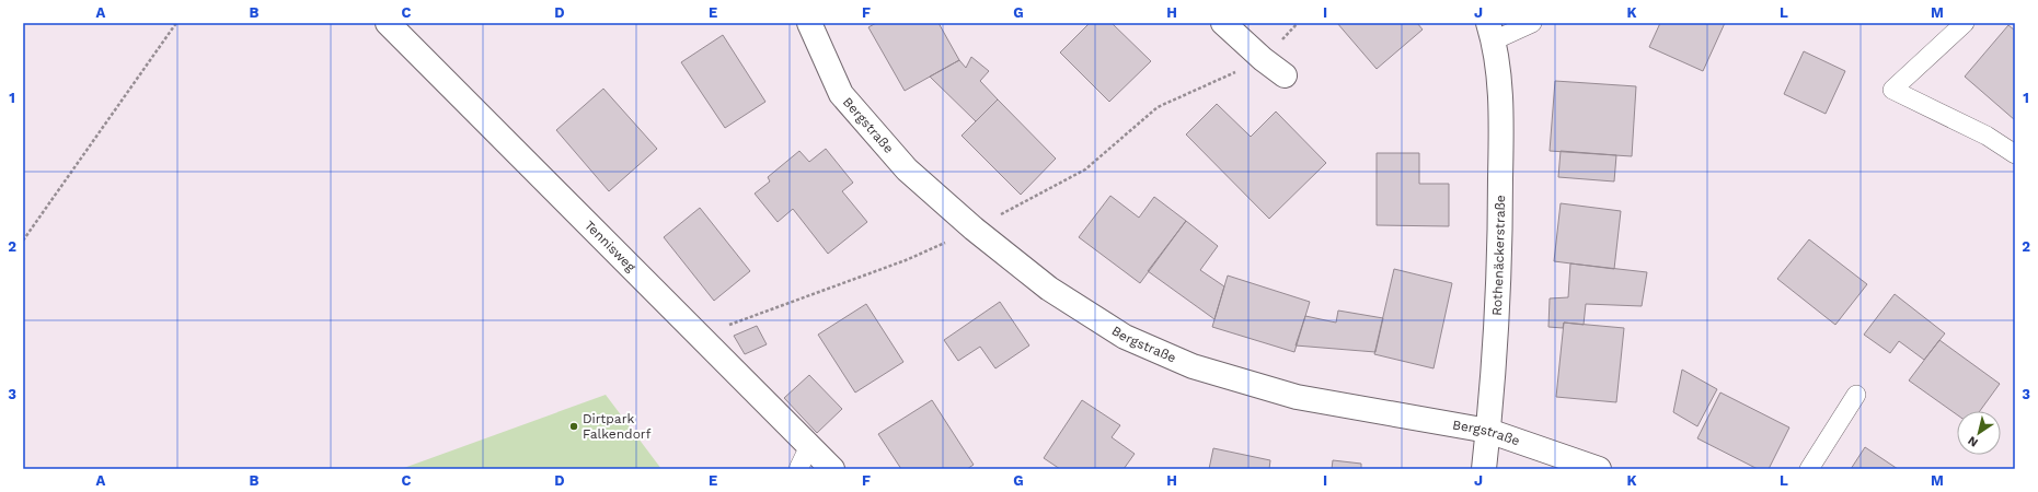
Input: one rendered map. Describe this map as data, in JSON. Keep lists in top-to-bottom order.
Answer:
{
  "streets": {
    "street": ["Bergstraße", "Tennisweg", "Rothenäckerstraße"]
  },
  "crossings": [
    ["Bergstraße", "Rothenäckerstraße"]
  ],
  "places": ["Dirtpark Falkendorf"],
  "north": "bottom left",
  "grid": {
    "columns": [
      "A",
      "B",
      "C",
      "D",
      "E",
      "F",
      "G",
      "H",
      "I",
      "J",
      "K",
      "L",
      "M"
    ],
    "rows": ["1", "2", "3"]
  }
}
